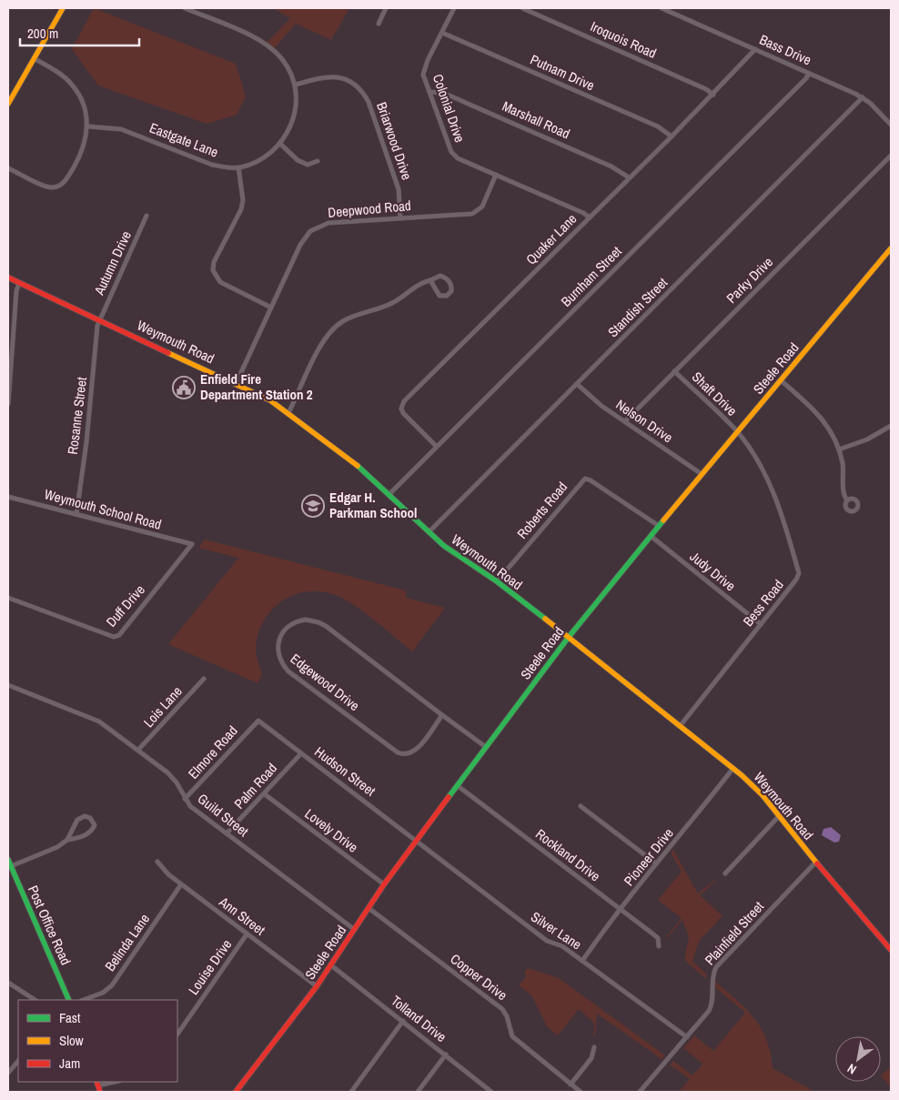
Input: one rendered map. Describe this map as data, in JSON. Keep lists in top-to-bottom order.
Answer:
{
  "streets": {
    "street": [
      "Iroquois Road",
      "Bass Drive",
      "Putnam Drive",
      "Colonial Drive",
      "Marshall Road",
      "Eastgate Lane",
      "Briarwood Drive",
      "Deepwood Road",
      "Quaker Lane",
      "Autumn Drive",
      "Burnham Street",
      "Parky Drive",
      "Standish Street",
      "Weymouth Road",
      "Steele Road",
      "Shaft Drive",
      "Rosanne Street",
      "Nelson Drive",
      "Weymouth School Road",
      "Roberts Road",
      "Judy Drive",
      "Bess Road",
      "Duff Drive",
      "Edgewood Drive",
      "Lois Lane",
      "Elmore Road",
      "Hudson Street",
      "Palm Road",
      "Guild Street",
      "Lovely Drive",
      "Rockland Drive",
      "Pioneer Drive",
      "Ann Street",
      "Post Office Road",
      "Silver Lane",
      "Plainfield Street",
      "Belinda Lane",
      "Louise Drive",
      "Copper Drive",
      "Tolland Drive"
    ]
  },
  "crossings": [
    ["Iroquois Road", "Quaker Lane"],
    ["Bass Drive", "Quaker Lane"],
    ["Bass Drive", "Burnham Street"],
    ["Bass Drive", "Standish Street"],
    ["Putnam Drive", "Colonial Drive"],
    ["Putnam Drive", "Quaker Lane"],
    ["Colonial Drive", "Marshall Road"],
    ["Colonial Drive", "Deepwood Road"],
    ["Colonial Drive", "Quaker Lane"],
    ["Marshall Road", "Quaker Lane"],
    ["Eastgate Lane", "Briarwood Drive"],
    ["Briarwood Drive", "Deepwood Road"],
    ["Deepwood Road", "Weymouth Road"],
    ["Quaker Lane", "Burnham Street"],
    ["Autumn Drive", "Weymouth Road"],
    ["Autumn Drive", "Rosanne Street"],
    ["Burnham Street", "Weymouth Road"],
    ["Parky Drive", "Shaft Drive"],
    ["Parky Drive", "Nelson Drive"],
    ["Standish Street", "Weymouth Road"],
    ["Standish Street", "Nelson Drive"],
    ["Weymouth Road", "Steele Road"],
    ["Weymouth Road", "Rosanne Street"],
    ["Weymouth Road", "Roberts Road"],
    ["Weymouth Road", "Bess Road"],
    ["Weymouth Road", "Pioneer Drive"],
    ["Weymouth Road", "Plainfield Street"],
    ["Steele Road", "Shaft Drive"],
    ["Steele Road", "Nelson Drive"],
    ["Steele Road", "Roberts Road"],
    ["Steele Road", "Judy Drive"],
    ["Steele Road", "Bess Road"],
    ["Steele Road", "Edgewood Drive"],
    ["Steele Road", "Hudson Street"],
    ["Steele Road", "Guild Street"],
    ["Steele Road", "Lovely Drive"],
    ["Steele Road", "Rockland Drive"],
    ["Steele Road", "Ann Street"],
    ["Steele Road", "Silver Lane"],
    ["Steele Road", "Copper Drive"],
    ["Steele Road", "Tolland Drive"],
    ["Shaft Drive", "Bess Road"],
    ["Rosanne Street", "Weymouth School Road"],
    ["Weymouth School Road", "Duff Drive"],
    ["Judy Drive", "Bess Road"],
    ["Lois Lane", "Guild Street"],
    ["Elmore Road", "Hudson Street"],
    ["Elmore Road", "Guild Street"],
    ["Hudson Street", "Palm Road"],
    ["Hudson Street", "Silver Lane"],
    ["Palm Road", "Guild Street"],
    ["Palm Road", "Lovely Drive"],
    ["Rockland Drive", "Pioneer Drive"],
    ["Pioneer Drive", "Silver Lane"],
    ["Ann Street", "Belinda Lane"],
    ["Ann Street", "Louise Drive"],
    ["Silver Lane", "Plainfield Street"]
  ],
  "places": {
    "public building": ["Enfield Fire Department Station 2"],
    "school or university": ["Edgar H. Parkman School"]
  },
  "legend": ["Fast", "Slow", "Jam"],
  "scale_bar": "200 m",
  "north": "bottom left"
}
